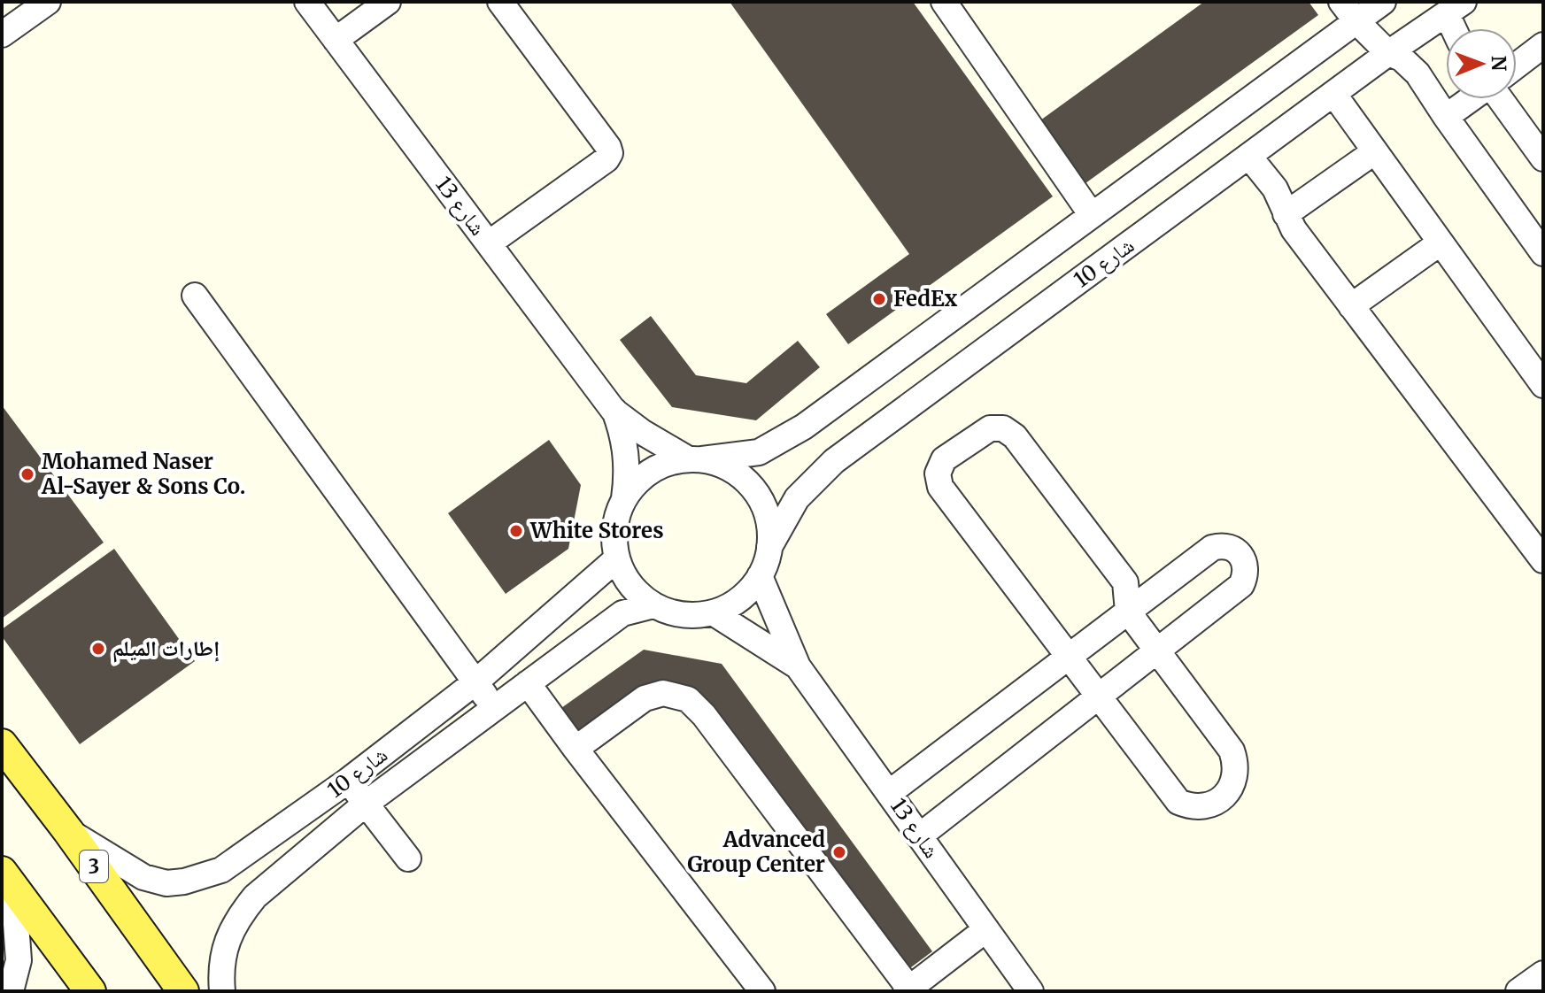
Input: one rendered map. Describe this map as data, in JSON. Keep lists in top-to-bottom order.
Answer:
{
  "streets": {
    "main road": ["3"],
    "street": ["شارع 13", "شارع 10"]
  },
  "crossings": [
    ["شارع 13", "شارع 10"],
    ["شارع 10", "3"]
  ],
  "places": [
    "FedEx",
    "Mohamed Naser Al-Sayer & Sons Co.",
    "White Stores",
    "إطارات الميلم",
    "Advanced Group Center"
  ],
  "north": "right"
}
